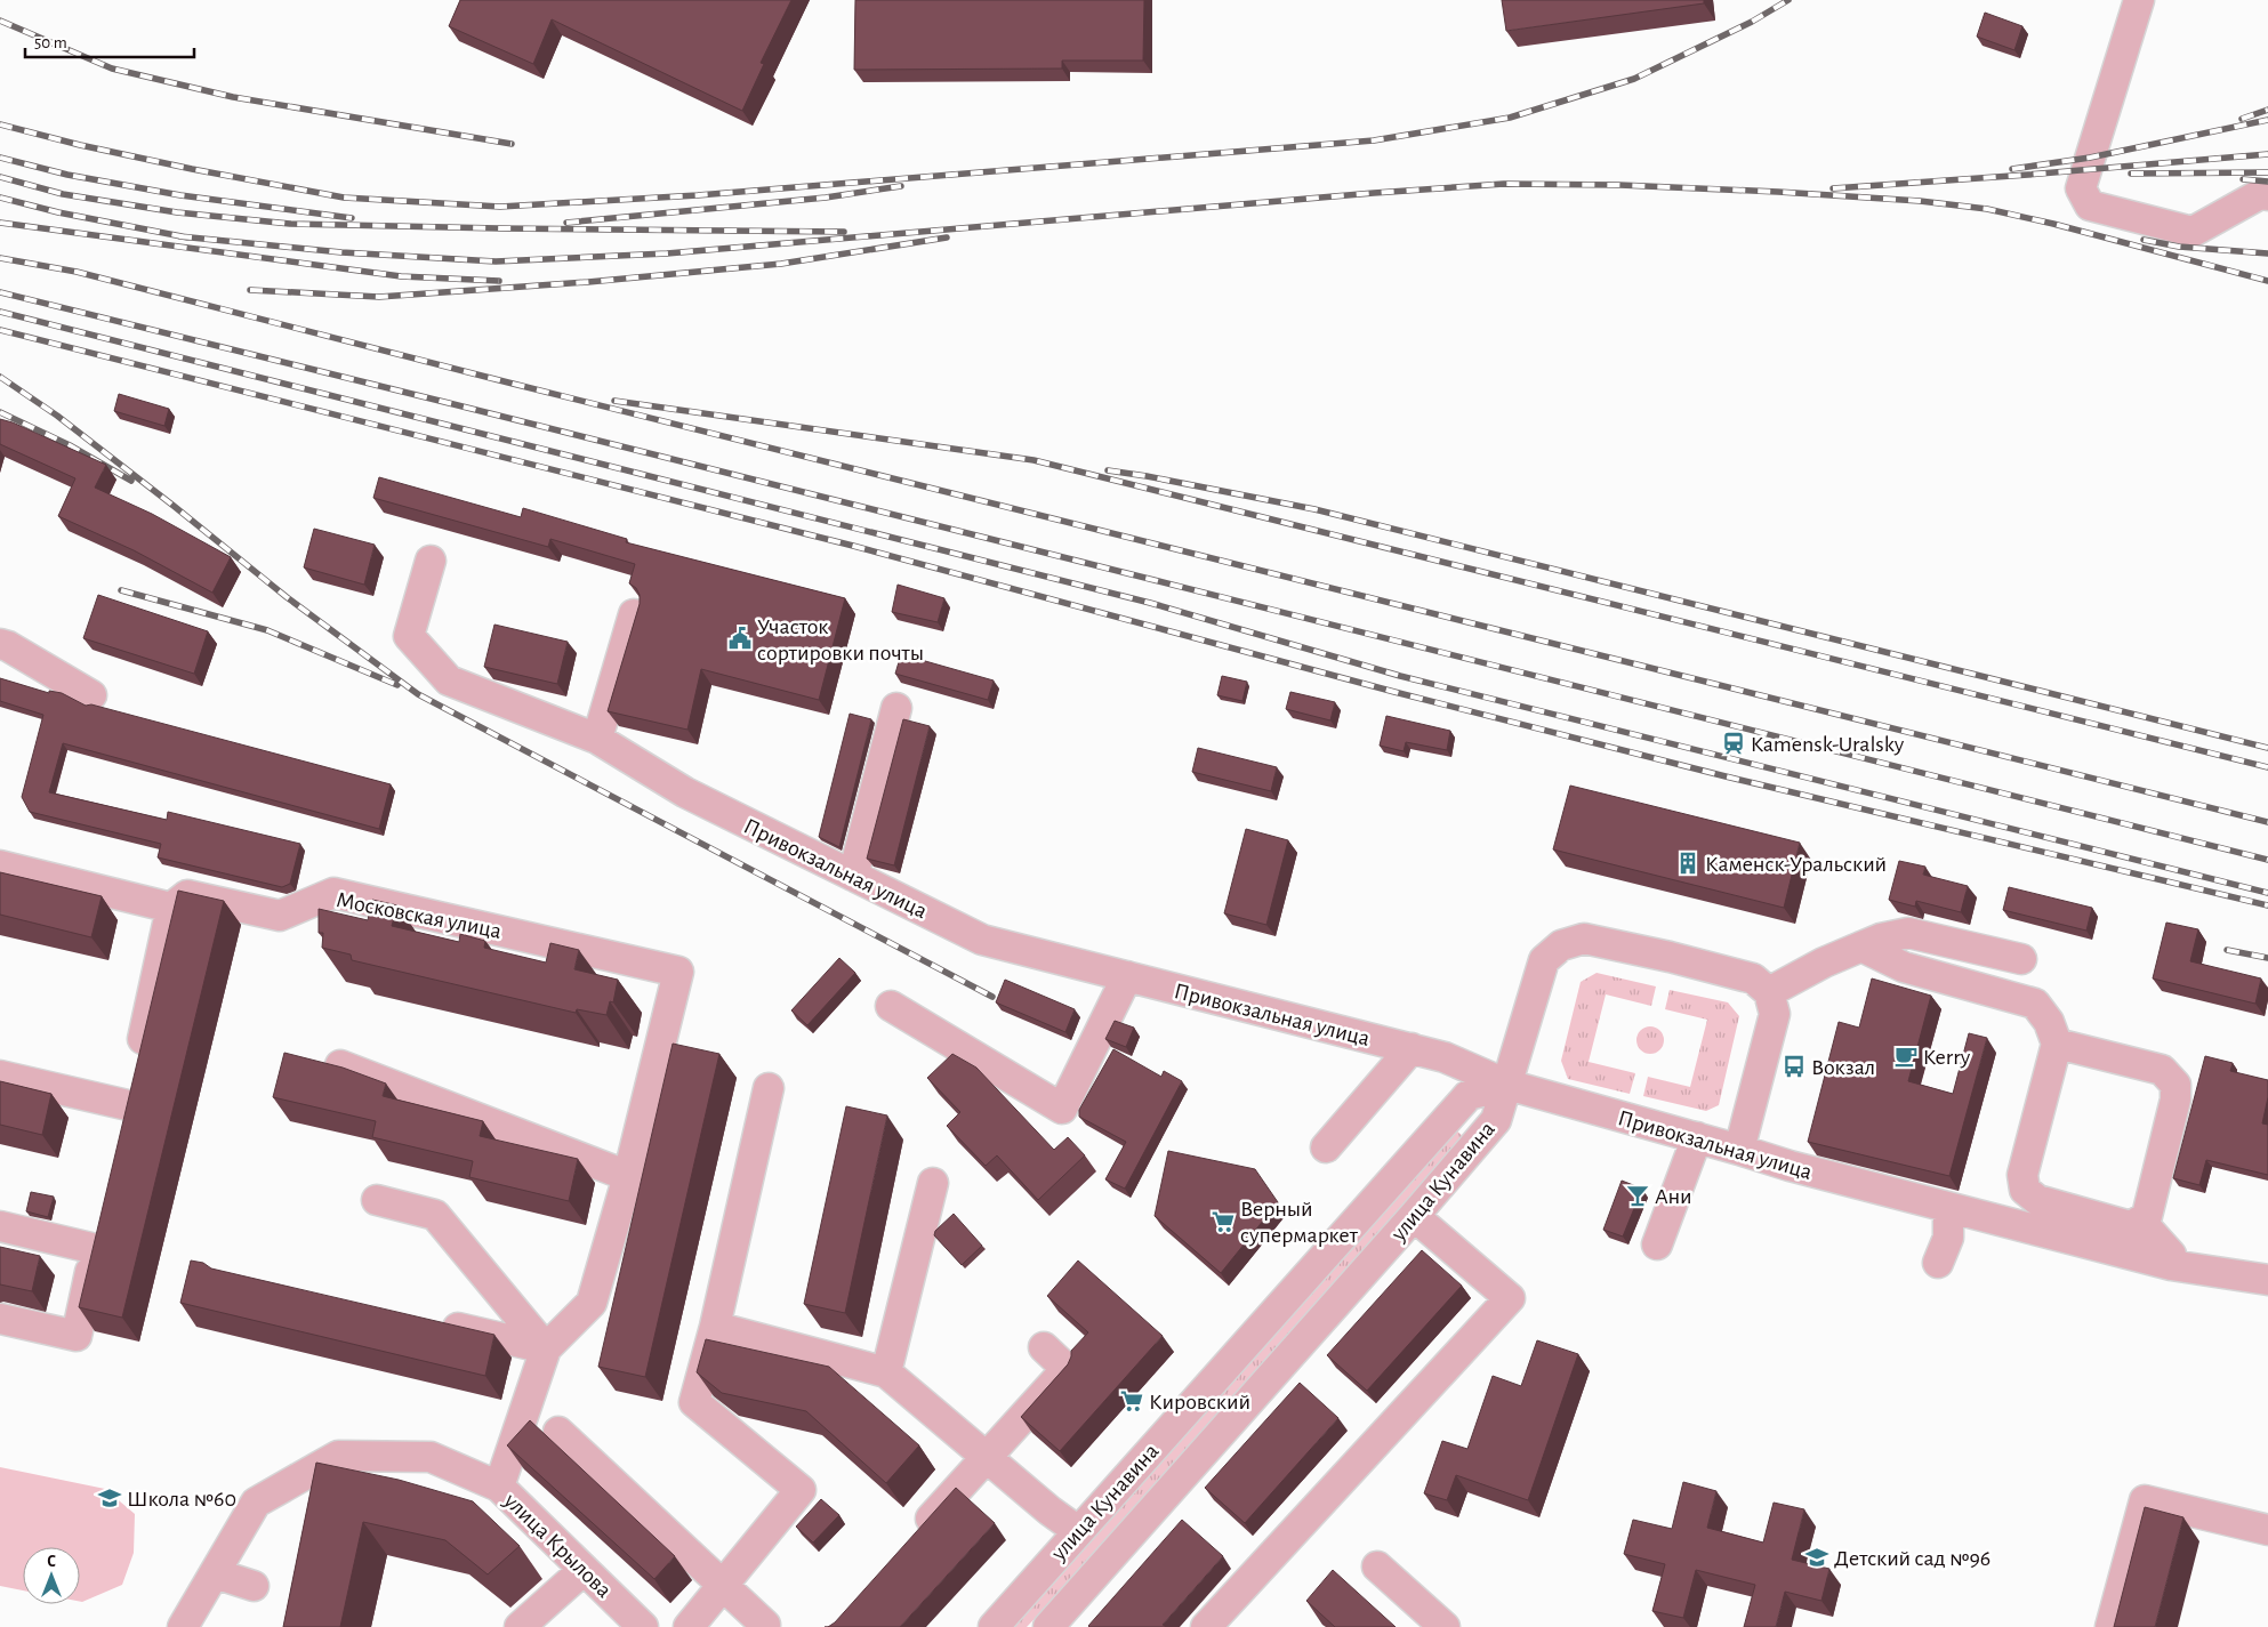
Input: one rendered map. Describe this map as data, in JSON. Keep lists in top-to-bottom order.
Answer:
{
  "streets": {
    "street": [
      "Привокзальная улица",
      "Московская улица",
      "улица Кунавина",
      "улица Крылова"
    ]
  },
  "crossings": [
    ["Привокзальная улица", "улица Кунавина"]
  ],
  "places": {
    "public building": ["Участок сортировки почты"],
    "station": ["Kamensk-Uralsky"],
    "building": ["Каменск-Уральский"],
    "cafe": ["Kerry"],
    "bus stop": ["Вокзал"],
    "bar": ["Ани"],
    "supermarket": ["Верный супермаркет", "Кировский"],
    "school or university": ["Школа №60", "Детский сад №96"]
  },
  "scale_bar": "50 m",
  "north": "top"
}
